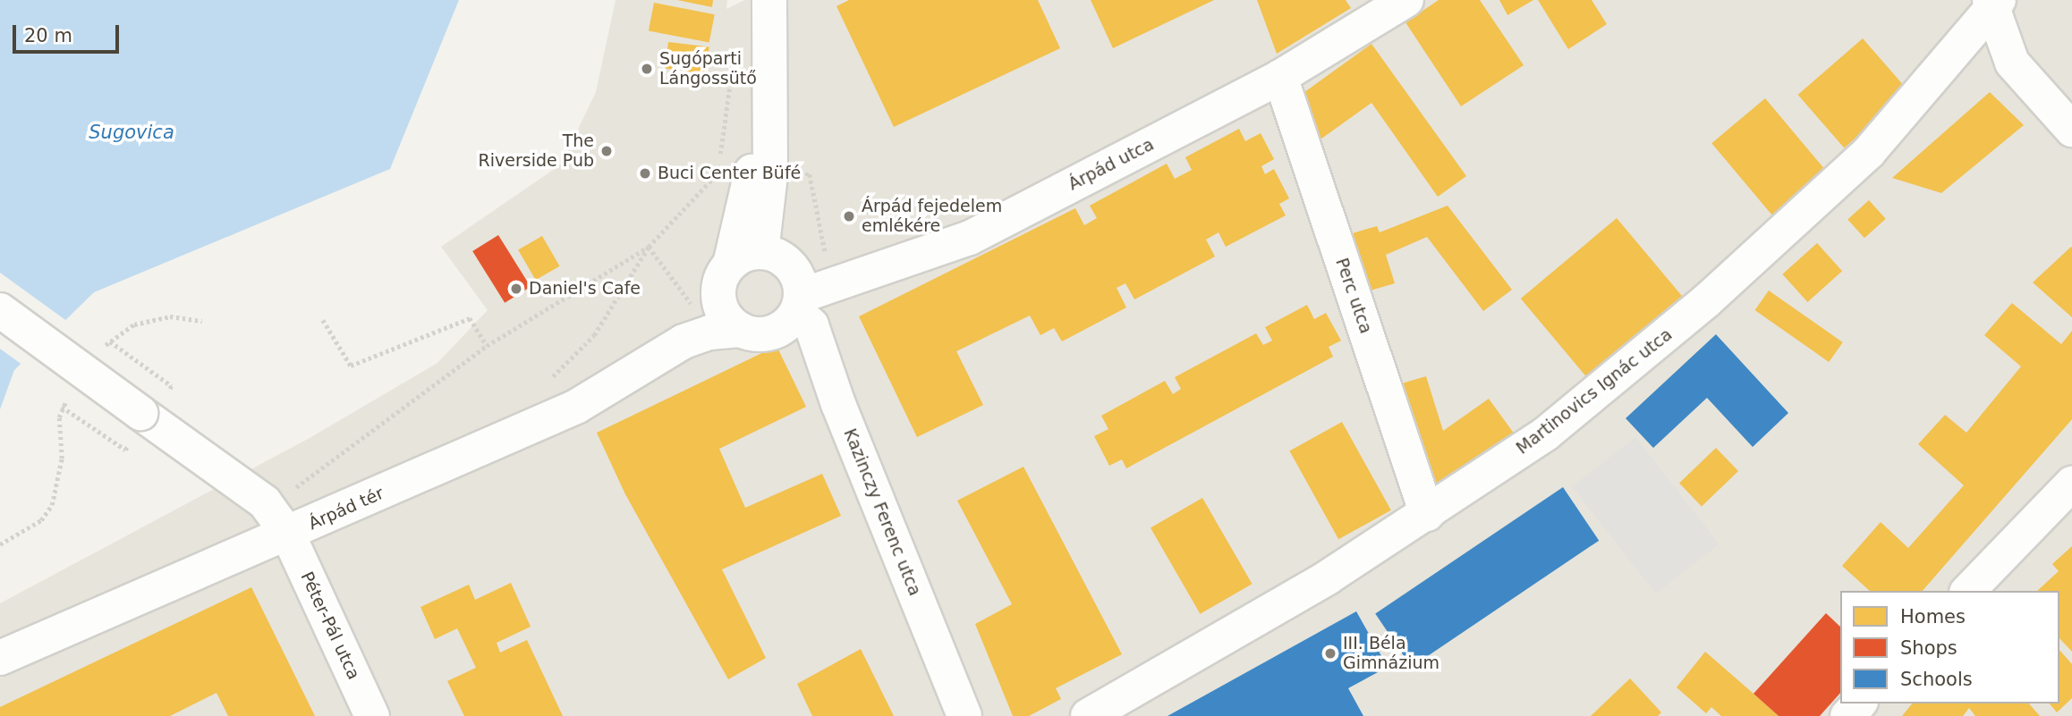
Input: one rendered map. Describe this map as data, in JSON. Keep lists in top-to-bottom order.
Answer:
{
  "streets": {
    "street": [
      "Árpád utca",
      "Perc utca",
      "Martinovics Ignác utca",
      "Árpád tér",
      "Kazinczy Ferenc utca",
      "Péter-Pál utca"
    ]
  },
  "crossings": [
    ["Árpád utca", "Perc utca"],
    ["Árpád utca", "Árpád tér"],
    ["Árpád utca", "Kazinczy Ferenc utca"],
    ["Perc utca", "Martinovics Ignác utca"],
    ["Árpád tér", "Kazinczy Ferenc utca"],
    ["Árpád tér", "Péter-Pál utca"]
  ],
  "water": ["Sugovica"],
  "places": [
    "Sugóparti Lángossütő",
    "The Riverside Pub",
    "Buci Center Büfé",
    "Árpád fejedelem emlékére",
    "Daniel's Cafe",
    "III. Béla Gimnázium"
  ],
  "legend": ["Homes", "Shops", "Schools"],
  "scale_bar": "20 m"
}
